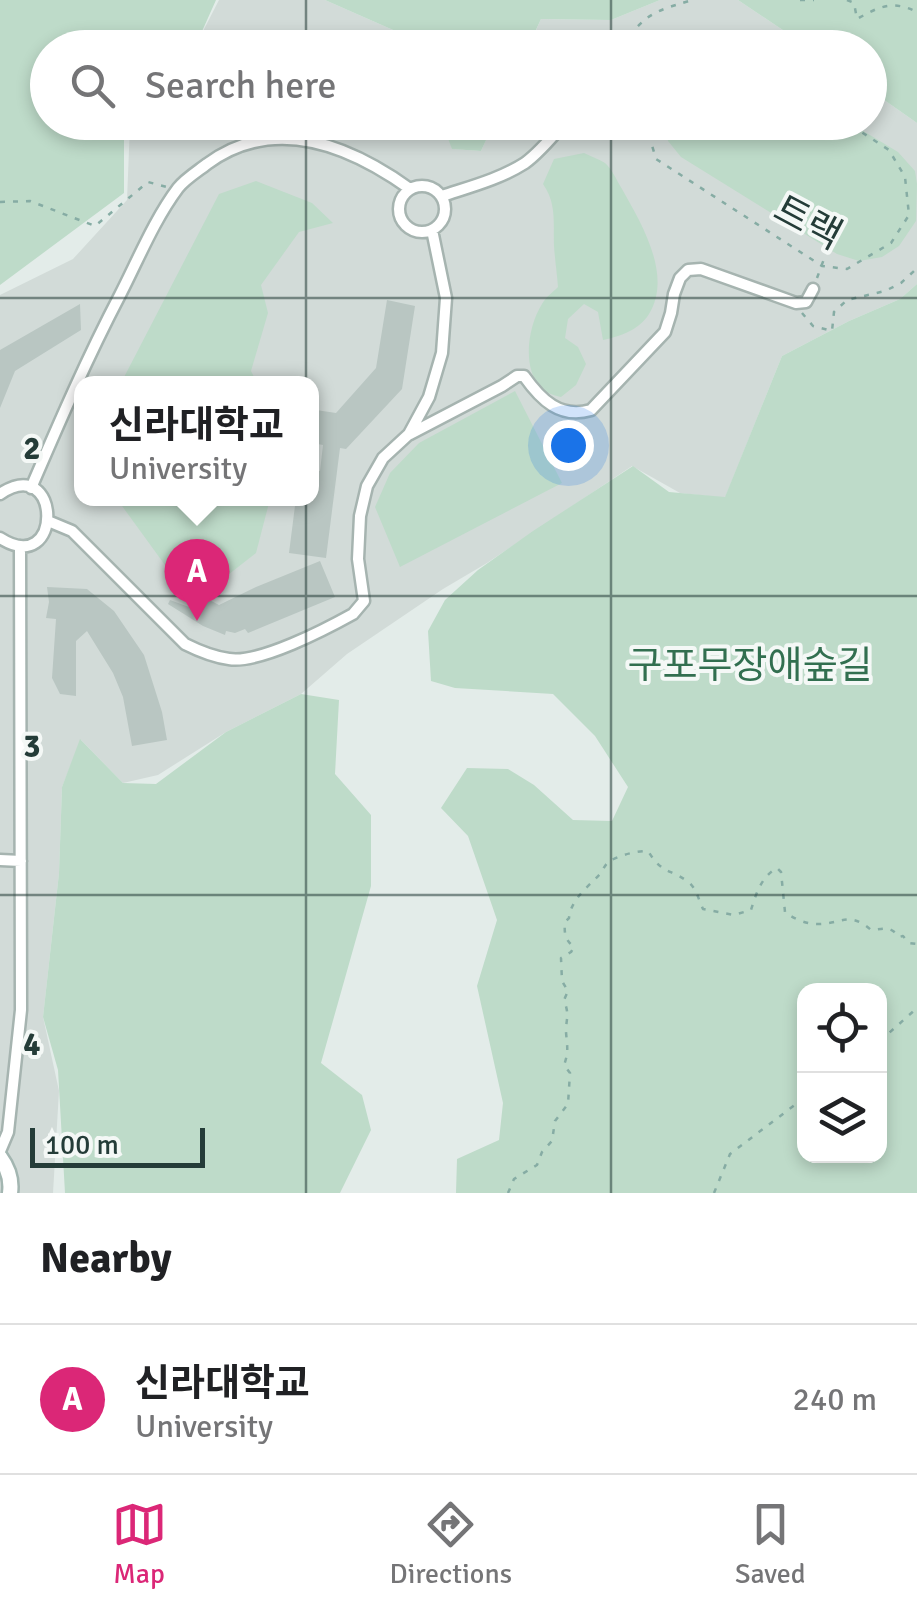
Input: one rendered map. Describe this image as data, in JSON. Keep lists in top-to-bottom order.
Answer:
{
  "streets": {
    "path": ["트랙"]
  },
  "parks": ["구포무장애숲길"],
  "scale_bar": "100 m",
  "page": {
    "search": "Search here",
    "popup": ["신라대학교", "University"],
    "pins": "A",
    "scale": "100 m",
    "heading": "Nearby",
    "list": [
      {
        "mark": "A",
        "name": "신라대학교",
        "note": "University",
        "value": "240 m"
      }
    ],
    "nav": ["Map", "Directions", "Saved"]
  },
  "grid": {
    "rows": ["2", "3", "4"]
  }
}
